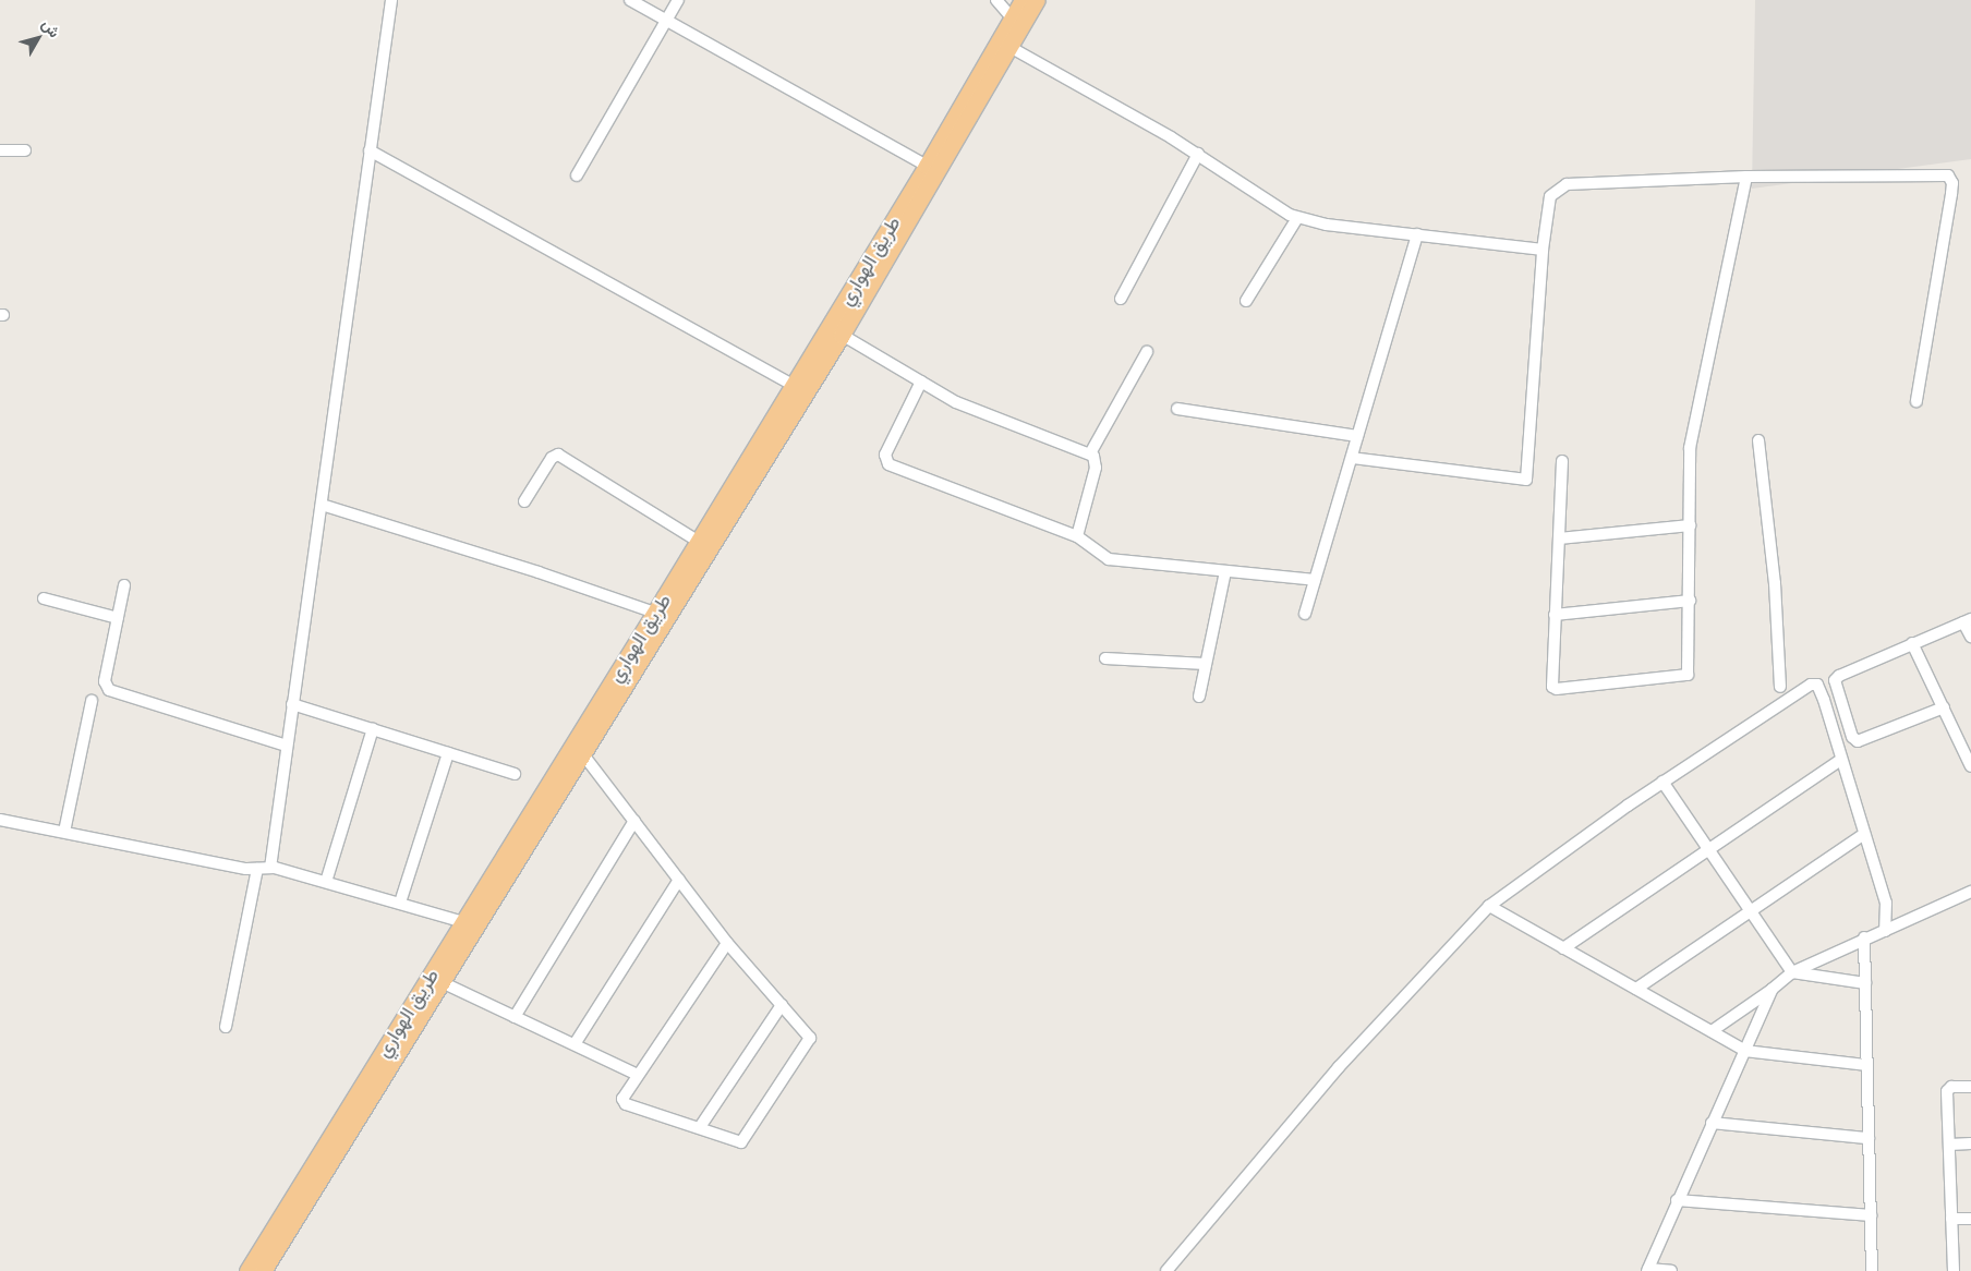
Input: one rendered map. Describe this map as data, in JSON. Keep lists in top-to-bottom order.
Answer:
{
  "streets": {
    "highway": ["طريق الهواري"]
  },
  "north": "top right"
}
